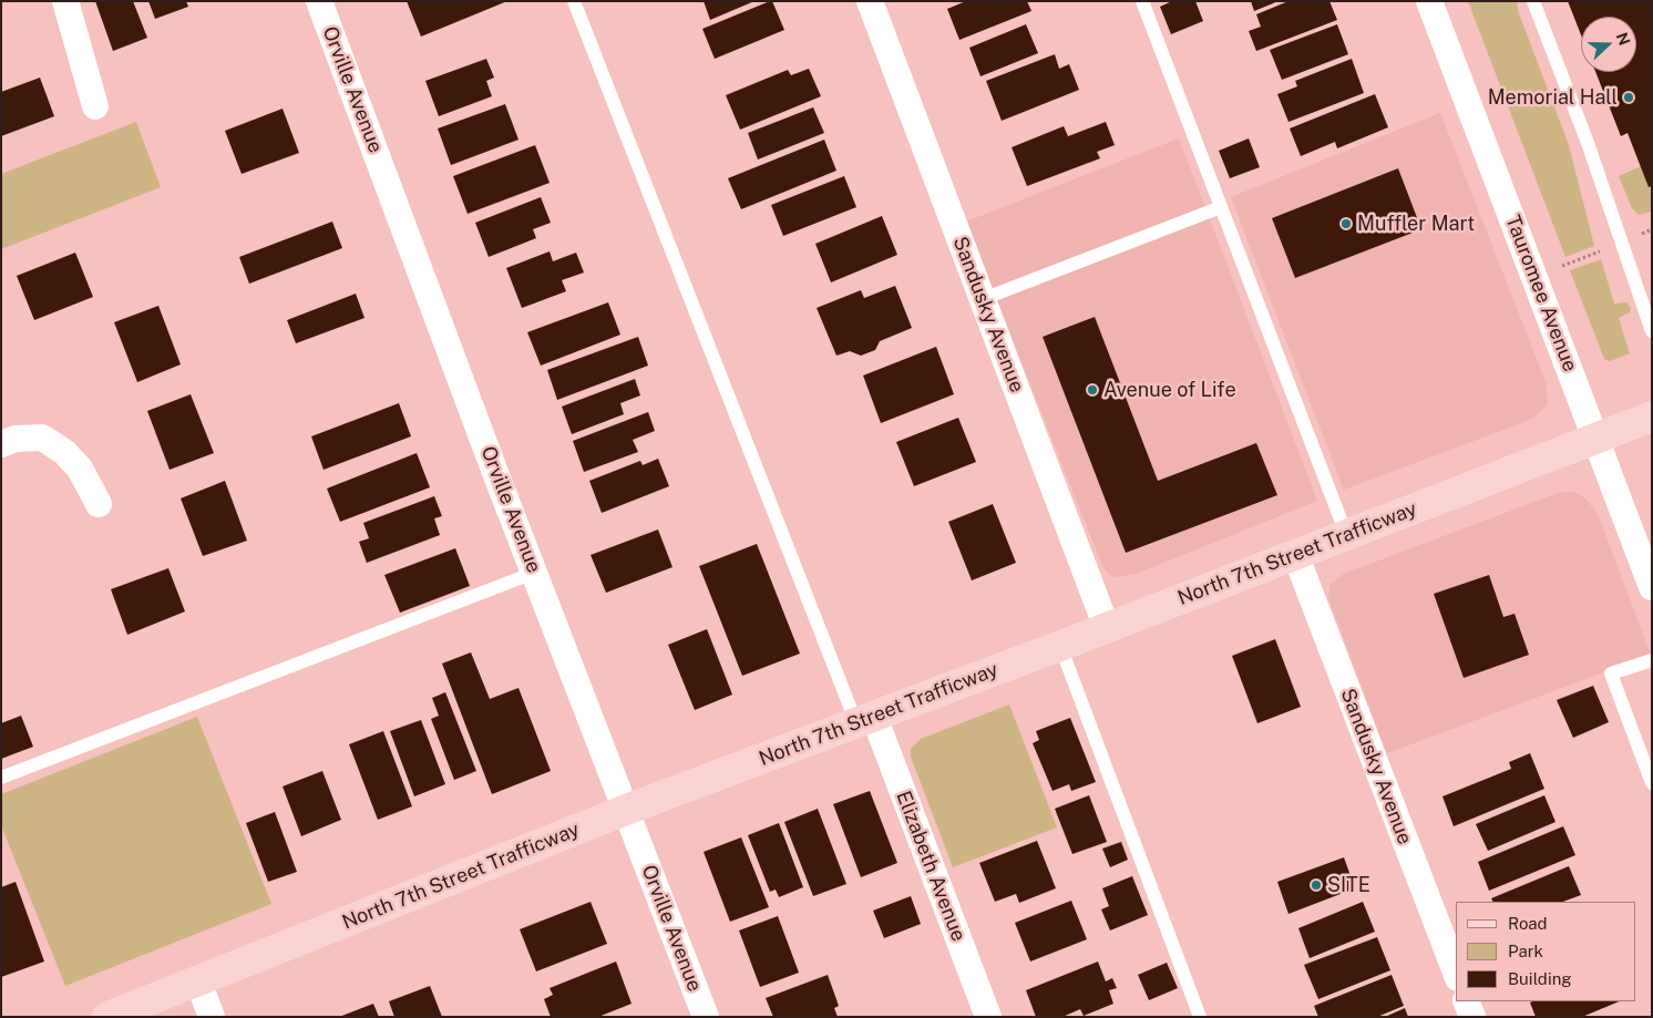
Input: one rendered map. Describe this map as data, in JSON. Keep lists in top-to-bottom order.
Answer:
{
  "streets": {
    "main road": ["North 7th Street Trafficway"],
    "street": [
      "Orville Avenue",
      "Tauromee Avenue",
      "Sandusky Avenue",
      "Elizabeth Avenue"
    ]
  },
  "crossings": [
    ["Orville Avenue", "North 7th Street Trafficway"],
    ["Tauromee Avenue", "North 7th Street Trafficway"],
    ["Sandusky Avenue", "North 7th Street Trafficway"],
    ["North 7th Street Trafficway", "Elizabeth Avenue"]
  ],
  "places": [
    "Memorial Hall",
    "Muffler Mart",
    "Avenue of Life",
    "SITE"
  ],
  "legend": ["Road", "Park", "Building"],
  "north": "right"
}
